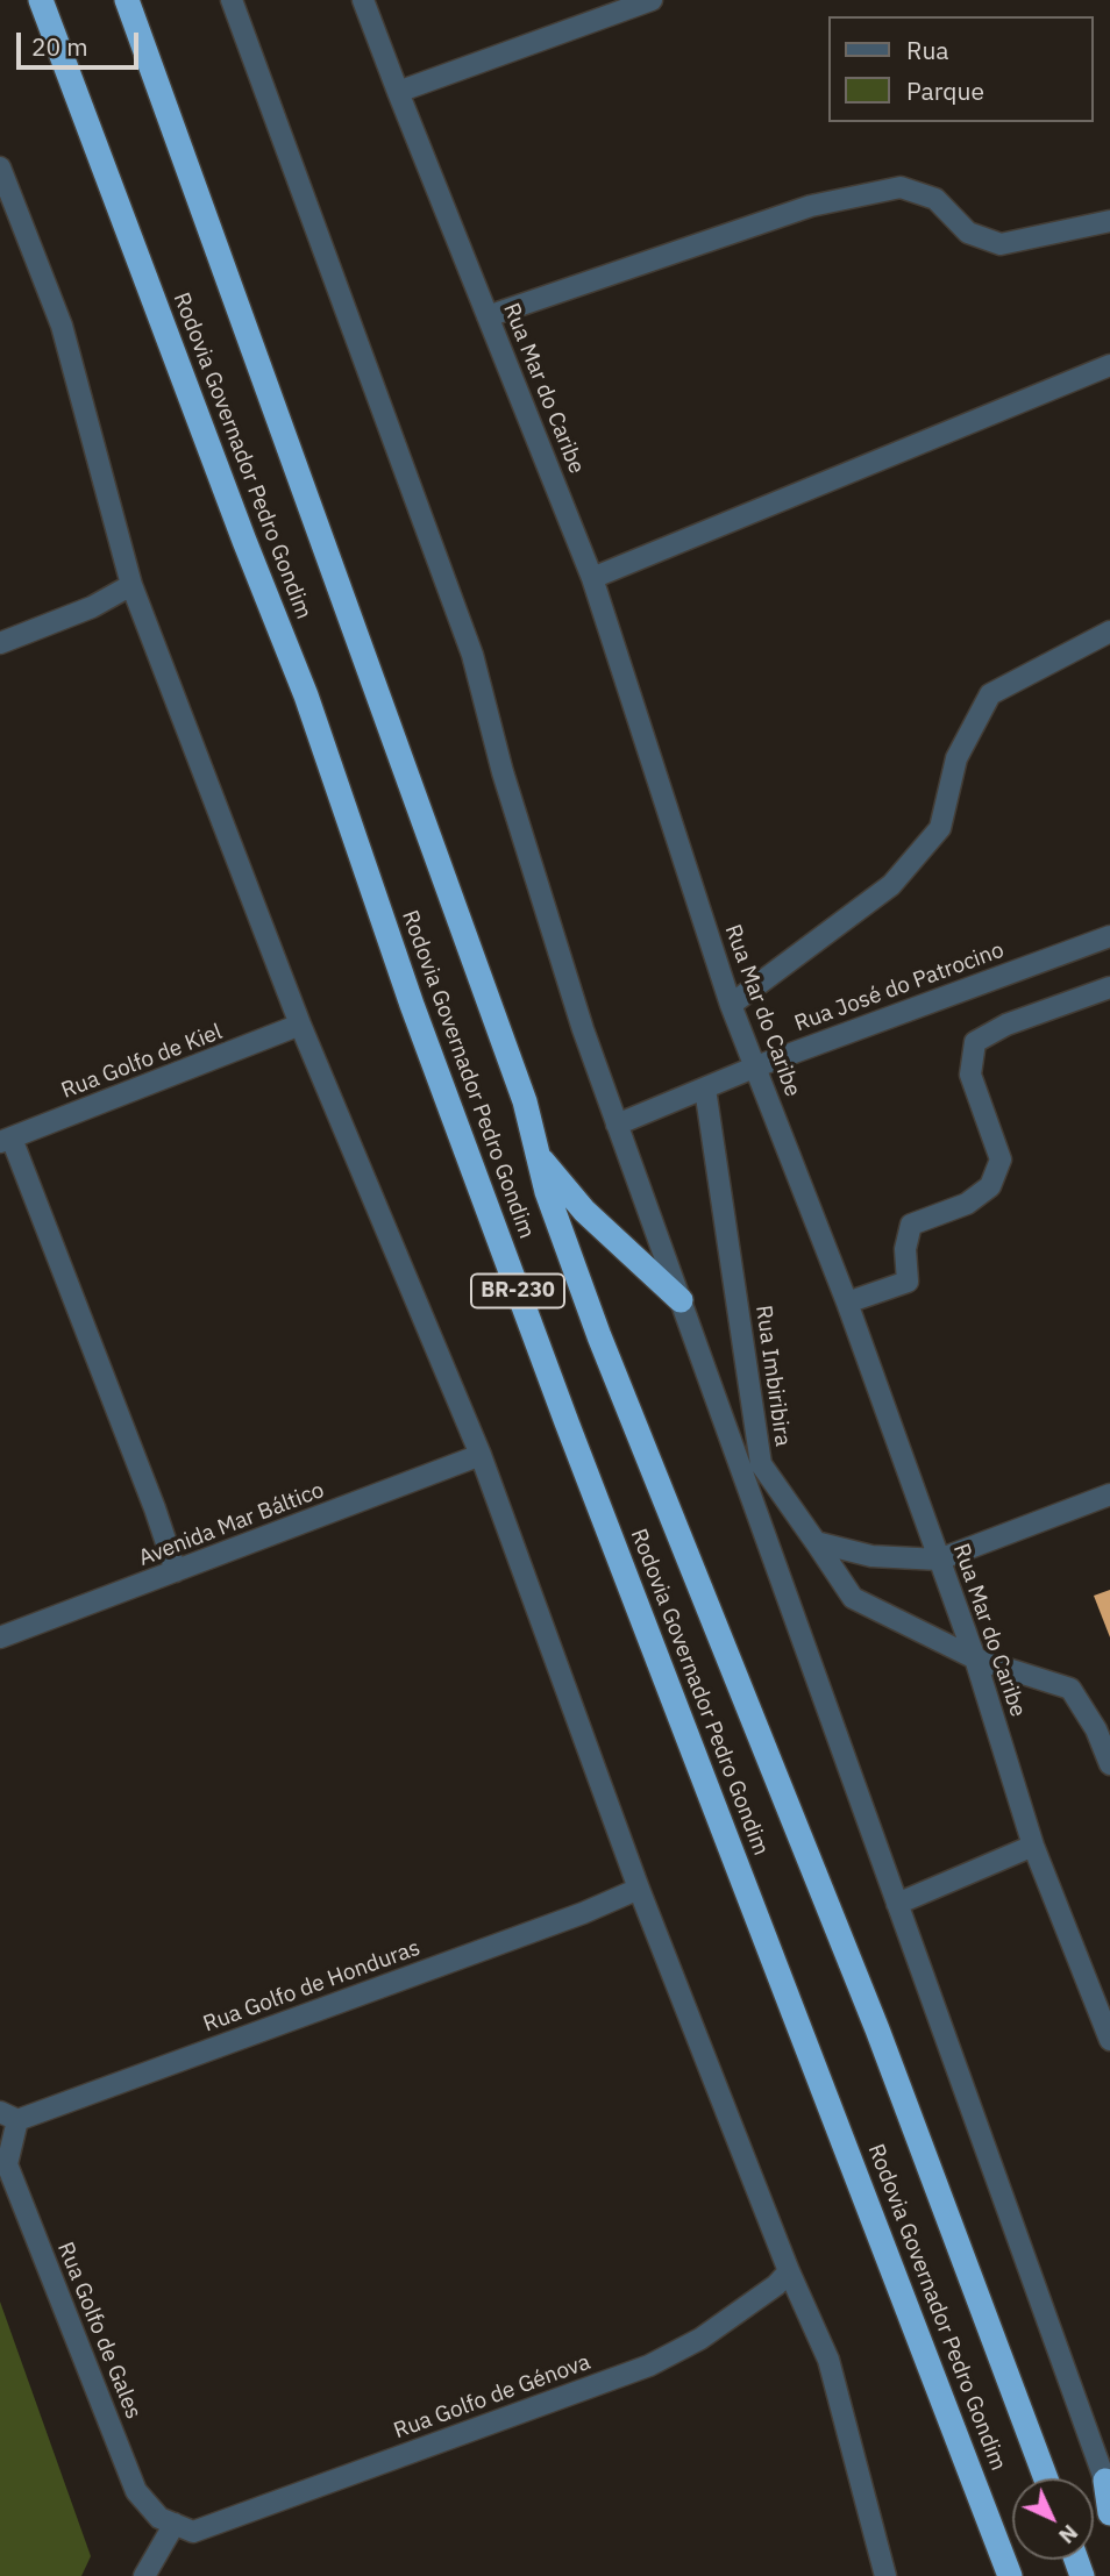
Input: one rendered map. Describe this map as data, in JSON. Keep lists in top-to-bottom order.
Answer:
{
  "streets": {
    "highway": ["Rodovia Governador Pedro Gondim", "BR-230"],
    "street": [
      "Rua Mar do Caribe",
      "Rua José do Patrocino",
      "Rua Golfo de Kiel",
      "Rua Imbiribira",
      "Avenida Mar Báltico",
      "Rua Golfo de Honduras",
      "Rua Golfo de Gales",
      "Rua Golfo de Génova"
    ]
  },
  "crossings": [
    ["Rua Mar do Caribe", "Rua José do Patrocino"],
    ["Rua Mar do Caribe", "Rua Imbiribira"],
    ["Rua José do Patrocino", "Rua Imbiribira"],
    ["Rua Golfo de Honduras", "Rua Golfo de Gales"],
    ["Rua Golfo de Gales", "Rua Golfo de Génova"]
  ],
  "legend": ["Rua", "Parque"],
  "scale_bar": "20 m",
  "north": "bottom right"
}
